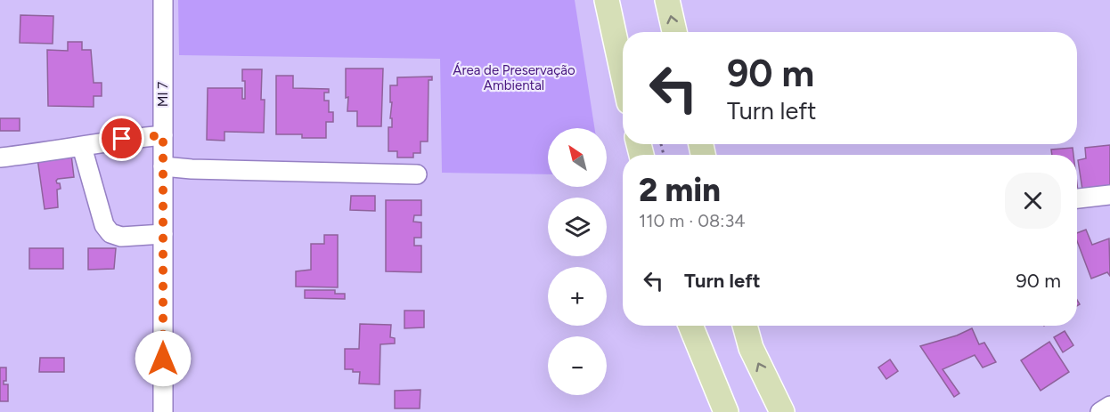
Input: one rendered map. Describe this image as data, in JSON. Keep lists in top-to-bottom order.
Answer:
{
  "streets": {
    "street": ["MI 7"]
  },
  "parks": ["Área de Preservação Ambiental"],
  "north": "top left",
  "page": {
    "turn": ["90 m", "Turn left"],
    "map_buttons": ["+", "−"],
    "heading": ["2 min", "110 m · 08:34"],
    "list": [
      {
        "name": "Turn left",
        "value": "90 m"
      }
    ]
  }
}
